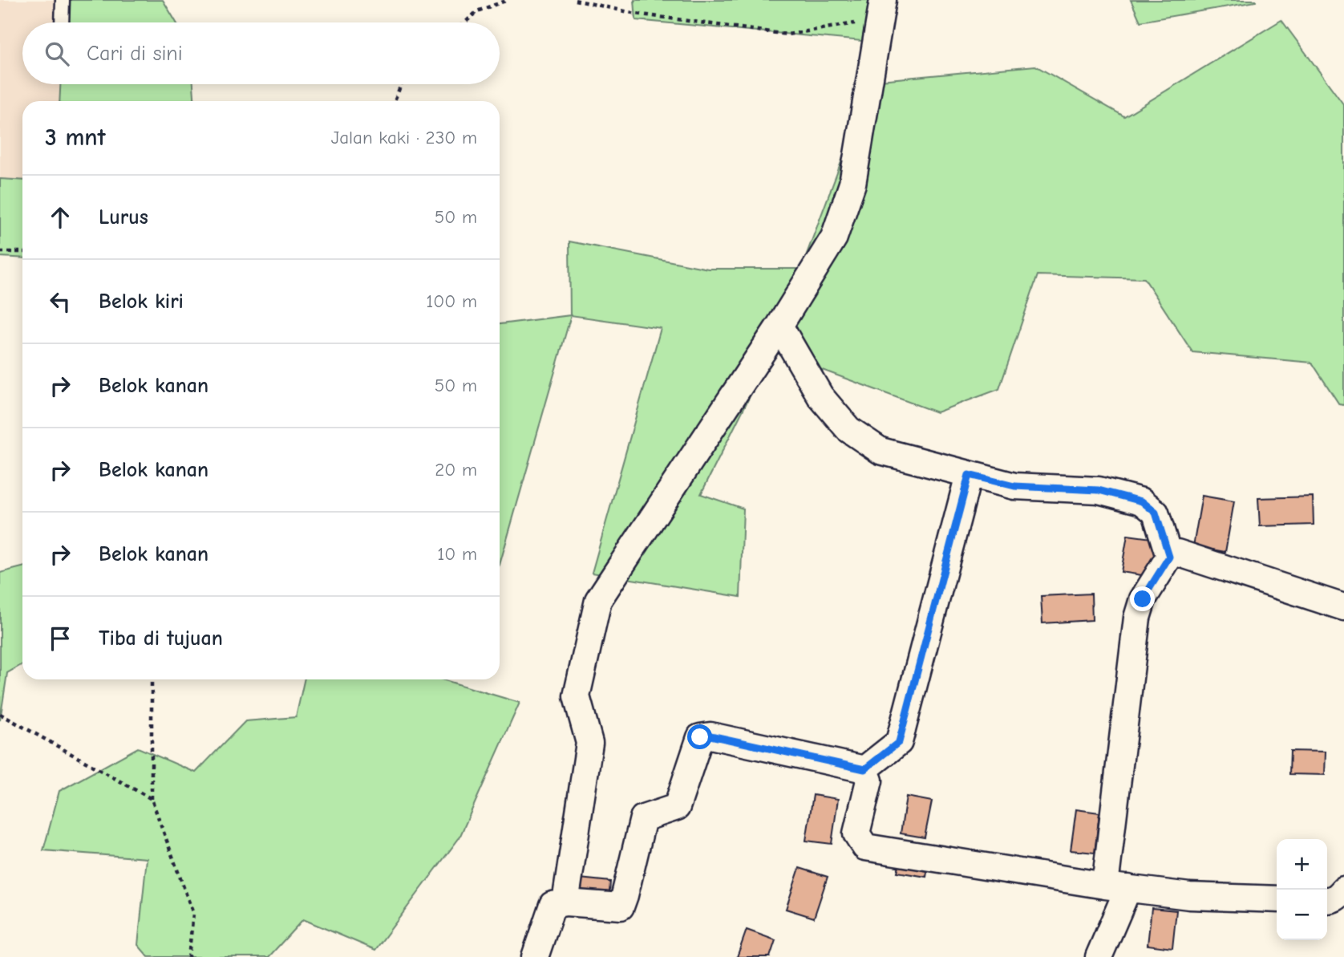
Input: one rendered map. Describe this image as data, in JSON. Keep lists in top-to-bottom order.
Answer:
{
  "page": {
    "search": "Cari di sini",
    "heading": ["3 mnt", "Jalan kaki · 230 m"],
    "list": [
      ["Lurus", "50 m"],
      ["Belok kiri", "100 m"],
      ["Belok kanan", "50 m"],
      ["Belok kanan", "20 m"],
      ["Belok kanan", "10 m"],
      "Tiba di tujuan"
    ],
    "map_buttons": ["+", "−"]
  }
}
